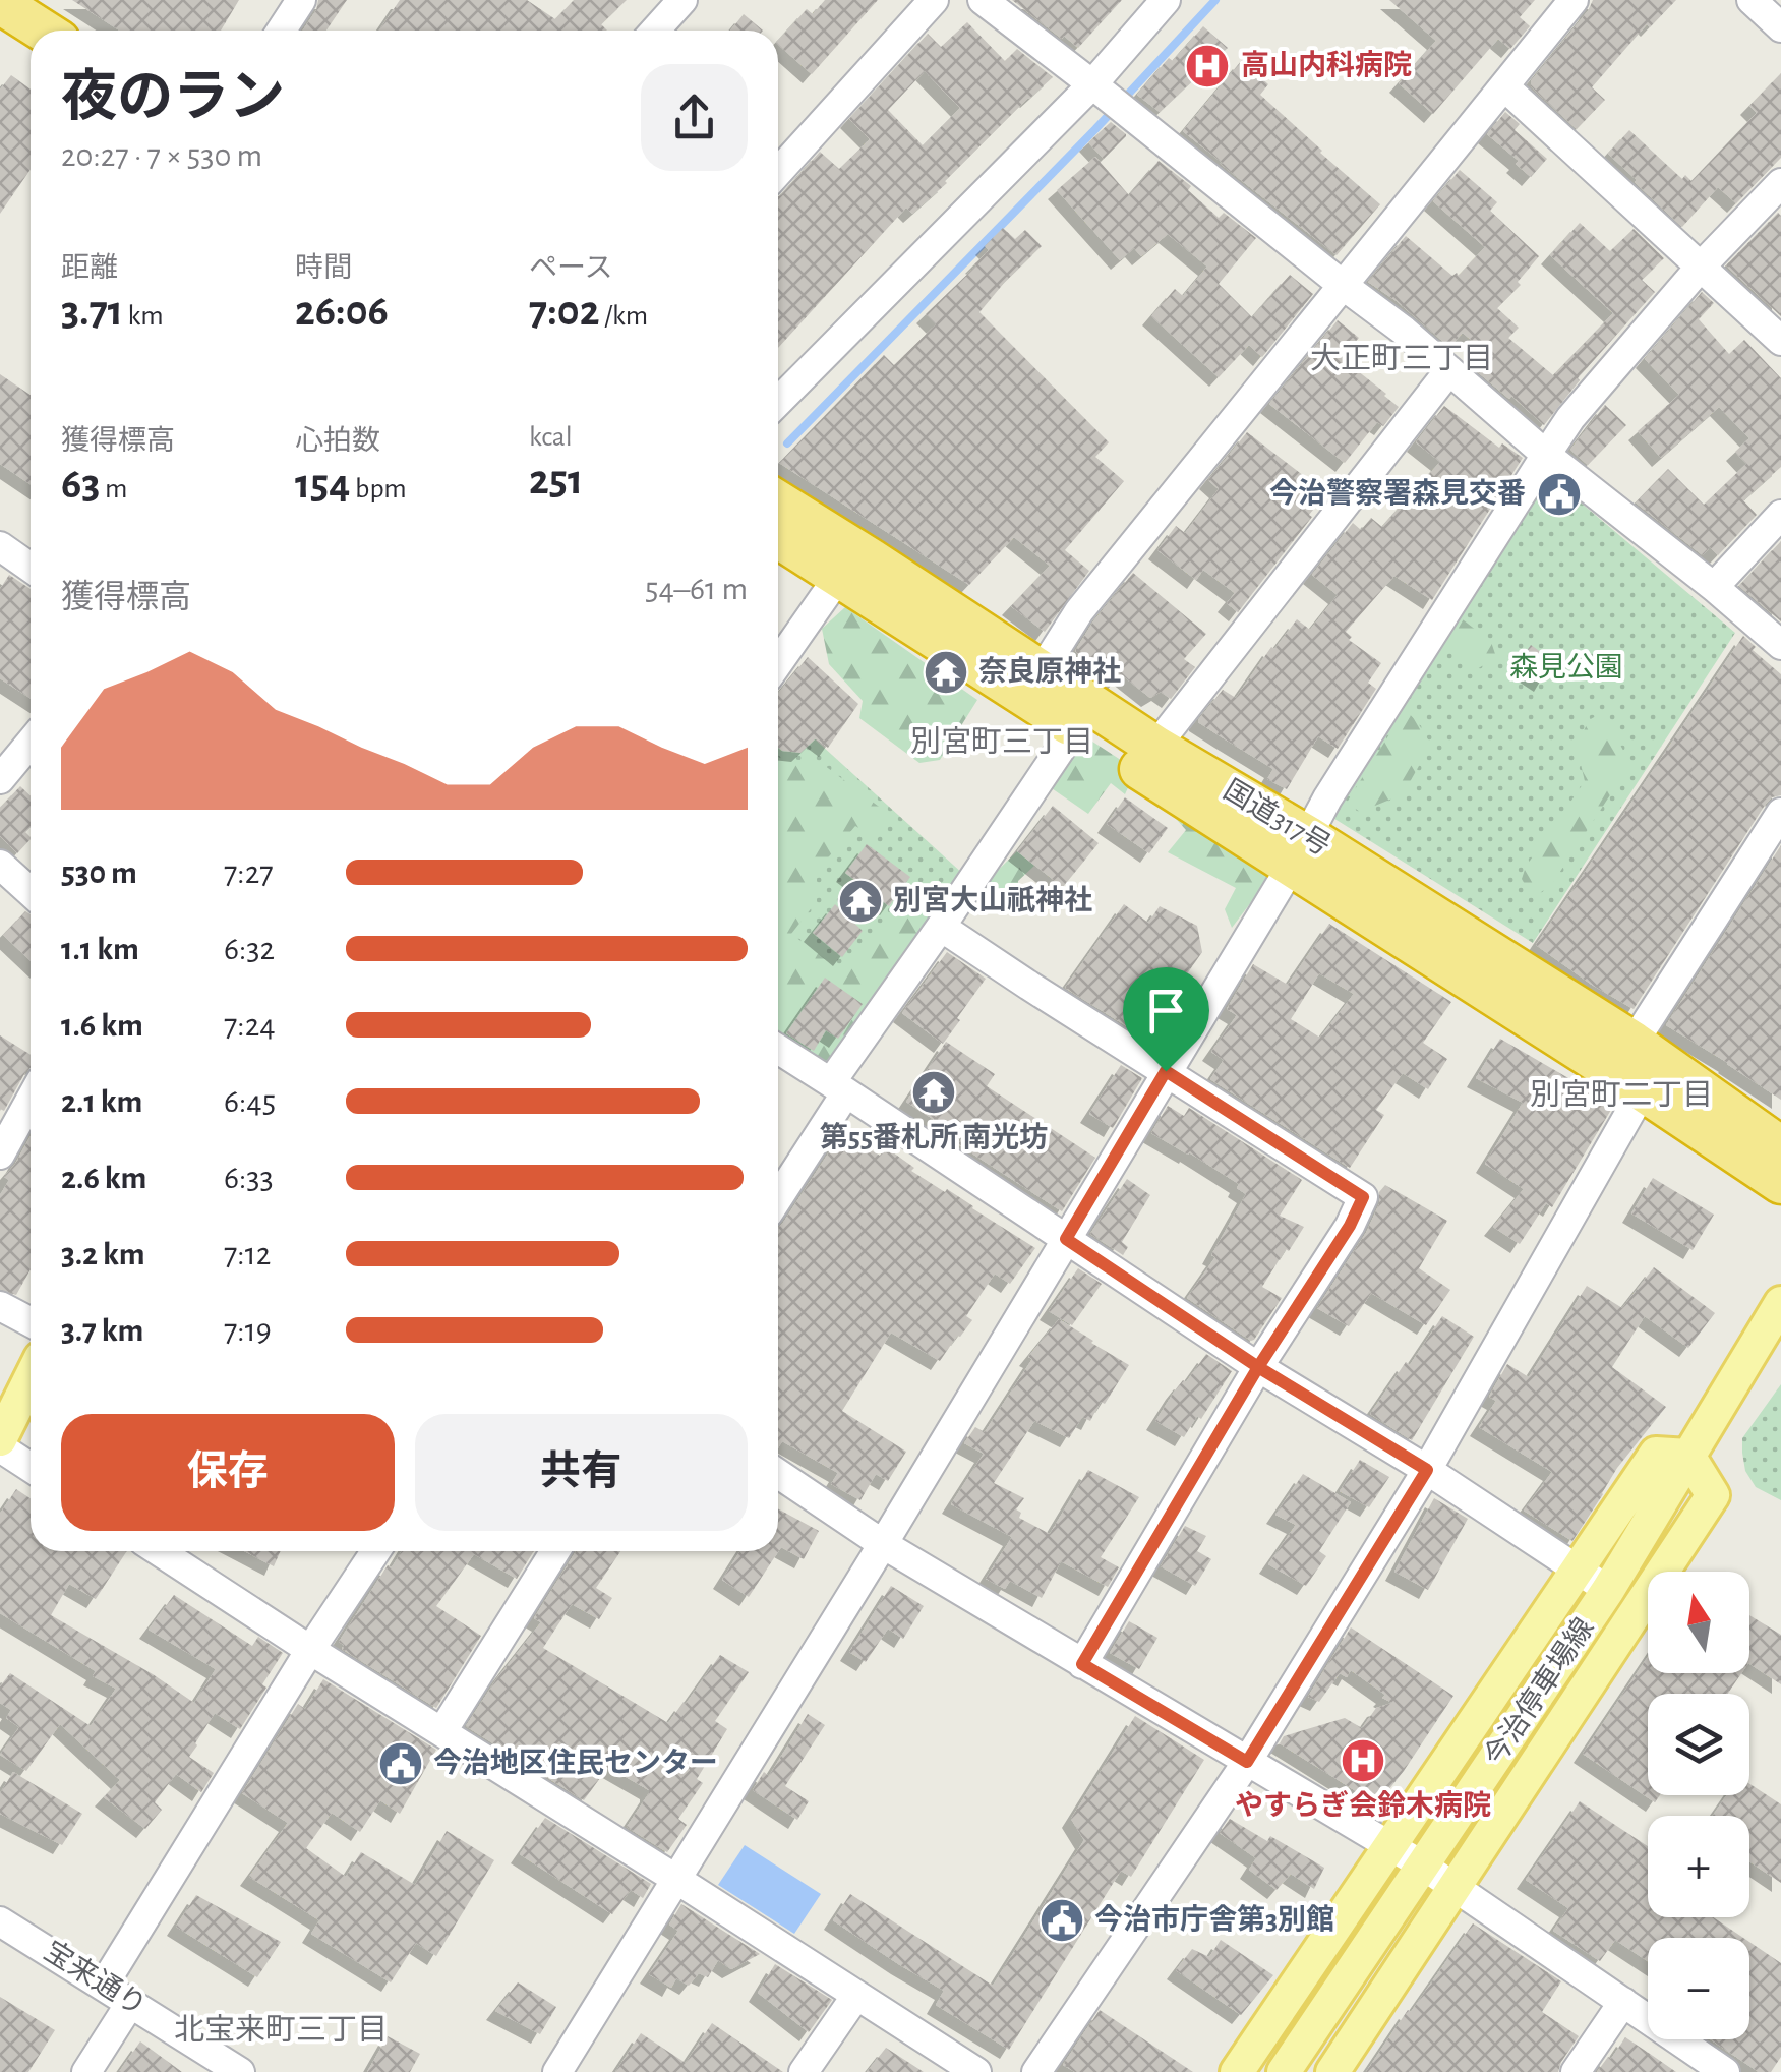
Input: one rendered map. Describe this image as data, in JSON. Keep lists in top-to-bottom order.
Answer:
{
  "streets": {
    "highway": ["国道317号"],
    "main road": ["今治停車場線"],
    "street": ["宝来通り"]
  },
  "districts": [
    "大正町三丁目",
    "別宮町三丁目",
    "別宮町二丁目",
    "北宝来町三丁目"
  ],
  "parks": ["森見公園"],
  "places": {
    "hospital": ["高山内科病院", "やすらぎ会鈴木病院"],
    "public building": ["今治警察署森見交番", "今治地区住民センター", "今治市庁舎第3別館"],
    "temple": ["奈良原神社", "別宮大山祇神社", "第55番札所 南光坊"]
  },
  "north": "top",
  "page": {
    "heading": ["夜のラン", "20:27 · 7 × 530 m"],
    "stats": [
      ["距離", "3.71 km"],
      ["時間", "26:06"],
      ["ペース", "7:02 /km"],
      ["獲得標高", "63 m"],
      ["心拍数", "154 bpm"],
      ["kcal", "251"]
    ],
    "chart": ["獲得標高", "54–61 m"],
    "list": [
      {
        "name": "530 m",
        "note": "7:27"
      },
      {
        "name": "1.1 km",
        "note": "6:32"
      },
      {
        "name": "1.6 km",
        "note": "7:24"
      },
      {
        "name": "2.1 km",
        "note": "6:45"
      },
      {
        "name": "2.6 km",
        "note": "6:33"
      },
      {
        "name": "3.2 km",
        "note": "7:12"
      },
      {
        "name": "3.7 km",
        "note": "7:19"
      }
    ],
    "buttons": ["保存", "共有"],
    "map_buttons": ["+", "−"]
  }
}
